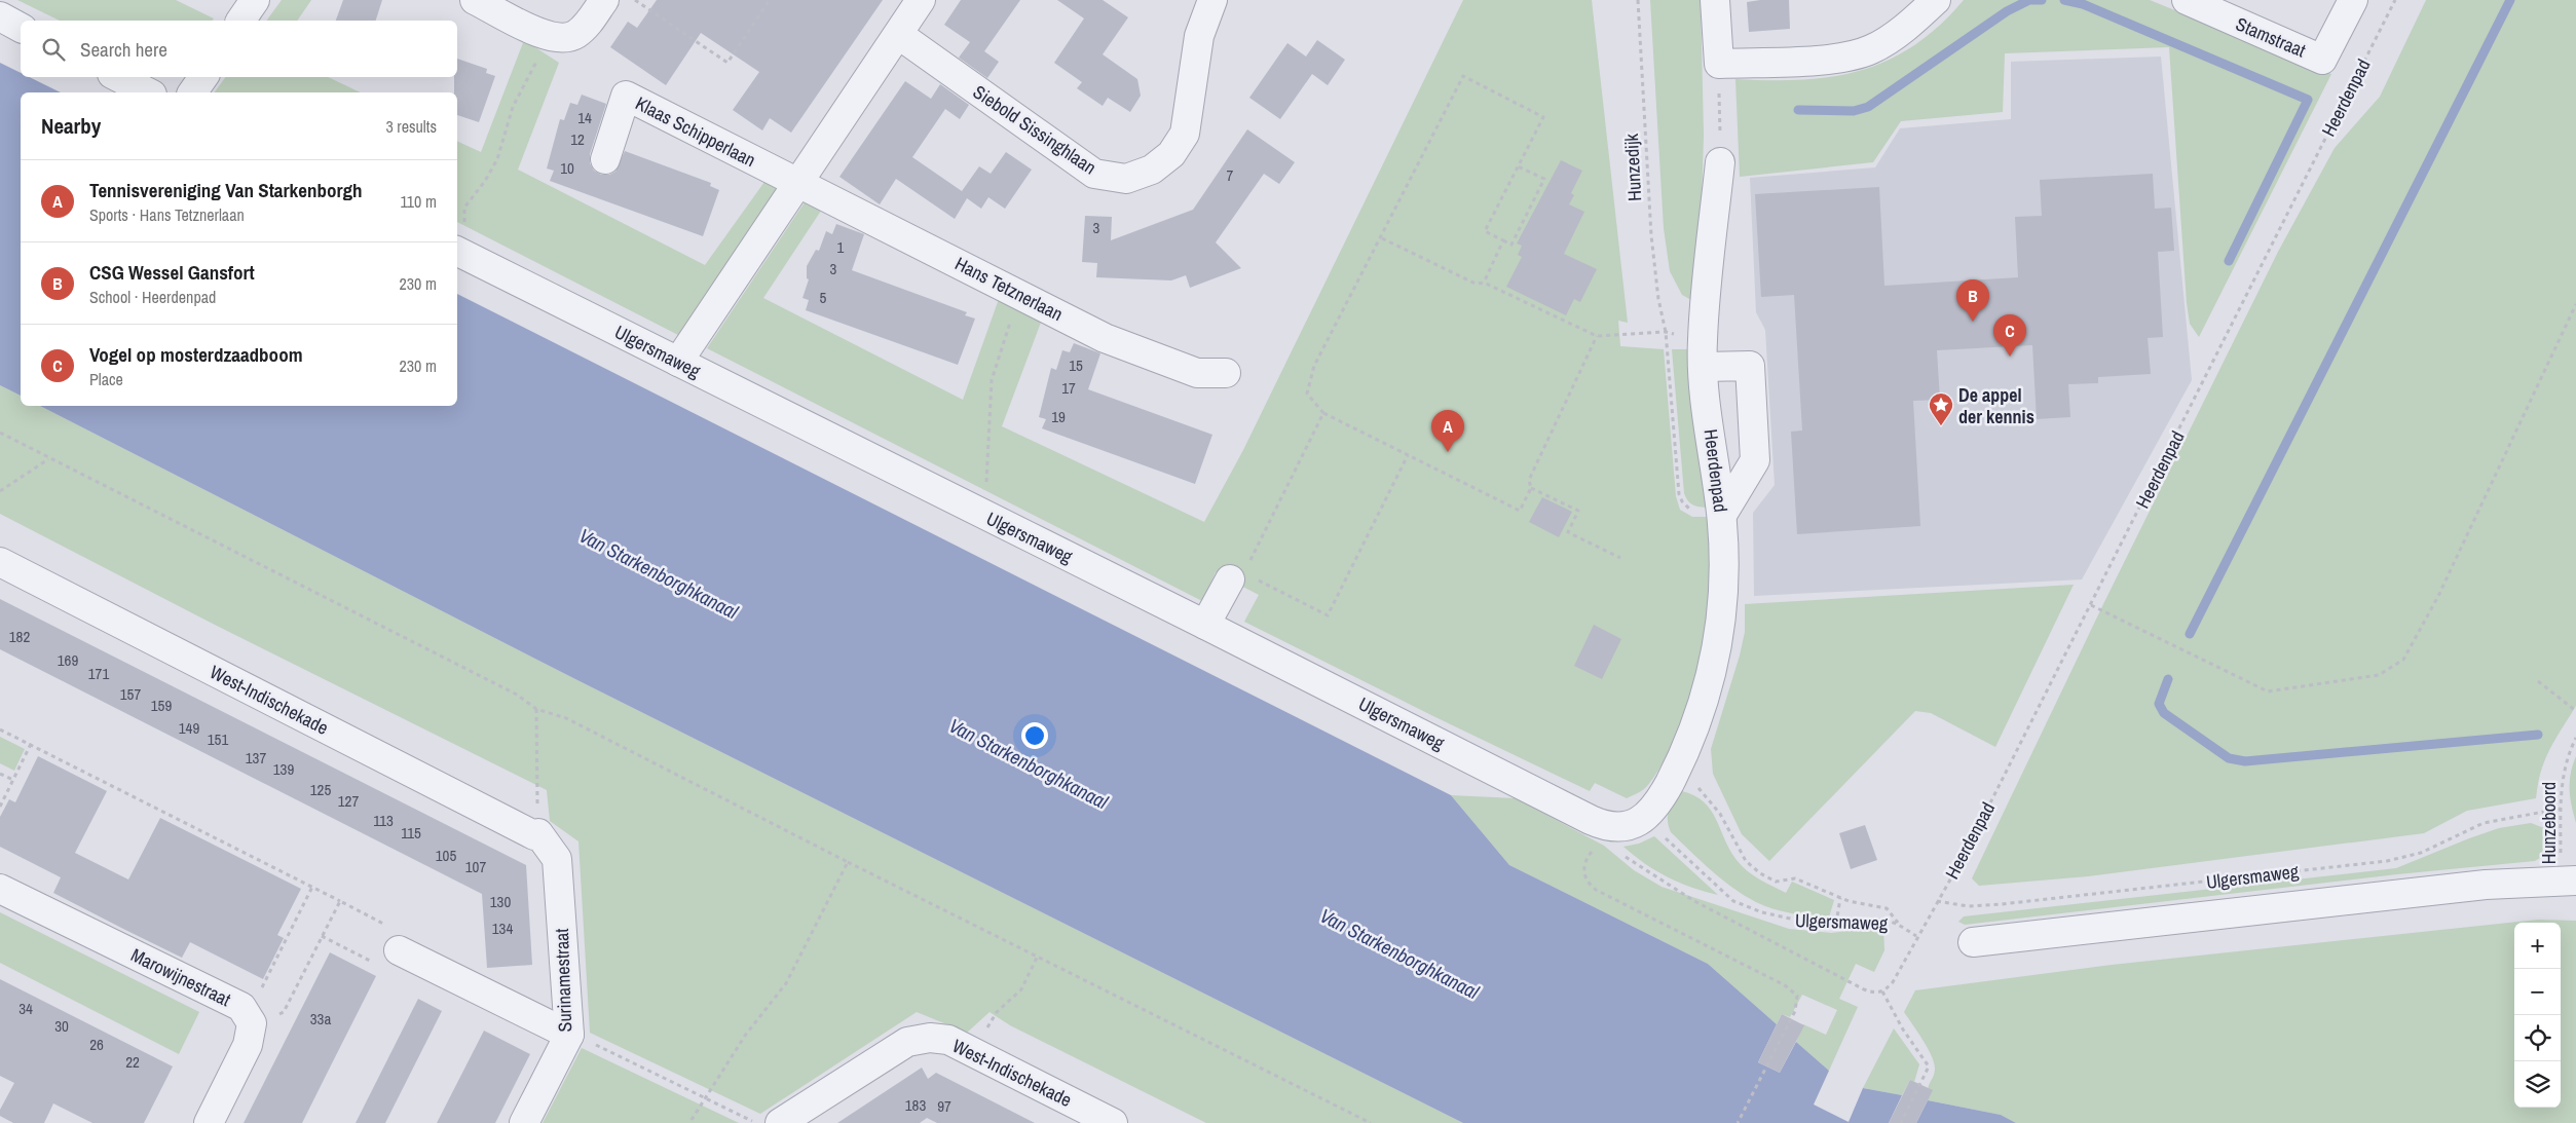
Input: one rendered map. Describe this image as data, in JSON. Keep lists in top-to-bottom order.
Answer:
{
  "streets": {
    "street": [
      "Stamstraat",
      "Heerdenpad",
      "Siebold Sissinghlaan",
      "Klaas Schipperlaan",
      "Hans Tetznerlaan",
      "Ulgersmaweg",
      "West-Indischekade",
      "Marowijnestraat",
      "Surinamestraat"
    ],
    "path": ["Hunzedijk", "Hunzeboord"]
  },
  "crossings": [
    ["Heerdenpad", "Ulgersmaweg"],
    ["Klaas Schipperlaan", "Hans Tetznerlaan"],
    ["Ulgersmaweg", "Hunzeboord"],
    ["West-Indischekade", "Surinamestraat"]
  ],
  "water": ["Van Starkenborghkanaal"],
  "places": {
    "place": ["De appel der kennis"]
  },
  "house_numbers": [
    "14",
    "12",
    "10",
    "7",
    "3",
    "1",
    "3",
    "5",
    "15",
    "17",
    "19",
    "182",
    "169",
    "171",
    "157",
    "159",
    "149",
    "151",
    "137",
    "139",
    "125",
    "127",
    "113",
    "115",
    "105",
    "107",
    "130",
    "134",
    "34",
    "33a",
    "30",
    "26",
    "22",
    "183",
    "97"
  ],
  "page": {
    "search": "Search here",
    "heading": ["Nearby", "3 results"],
    "list": [
      {
        "mark": "A",
        "name": "Tennisvereniging Van Starkenborgh",
        "note": "Sports · Hans Tetznerlaan",
        "value": "110 m"
      },
      {
        "mark": "B",
        "name": "CSG Wessel Gansfort",
        "note": "School · Heerdenpad",
        "value": "230 m"
      },
      {
        "mark": "C",
        "name": "Vogel op mosterdzaadboom",
        "note": "Place",
        "value": "230 m"
      }
    ],
    "pins": ["B", "C", "A"],
    "map_buttons": ["+", "−"]
  }
}
